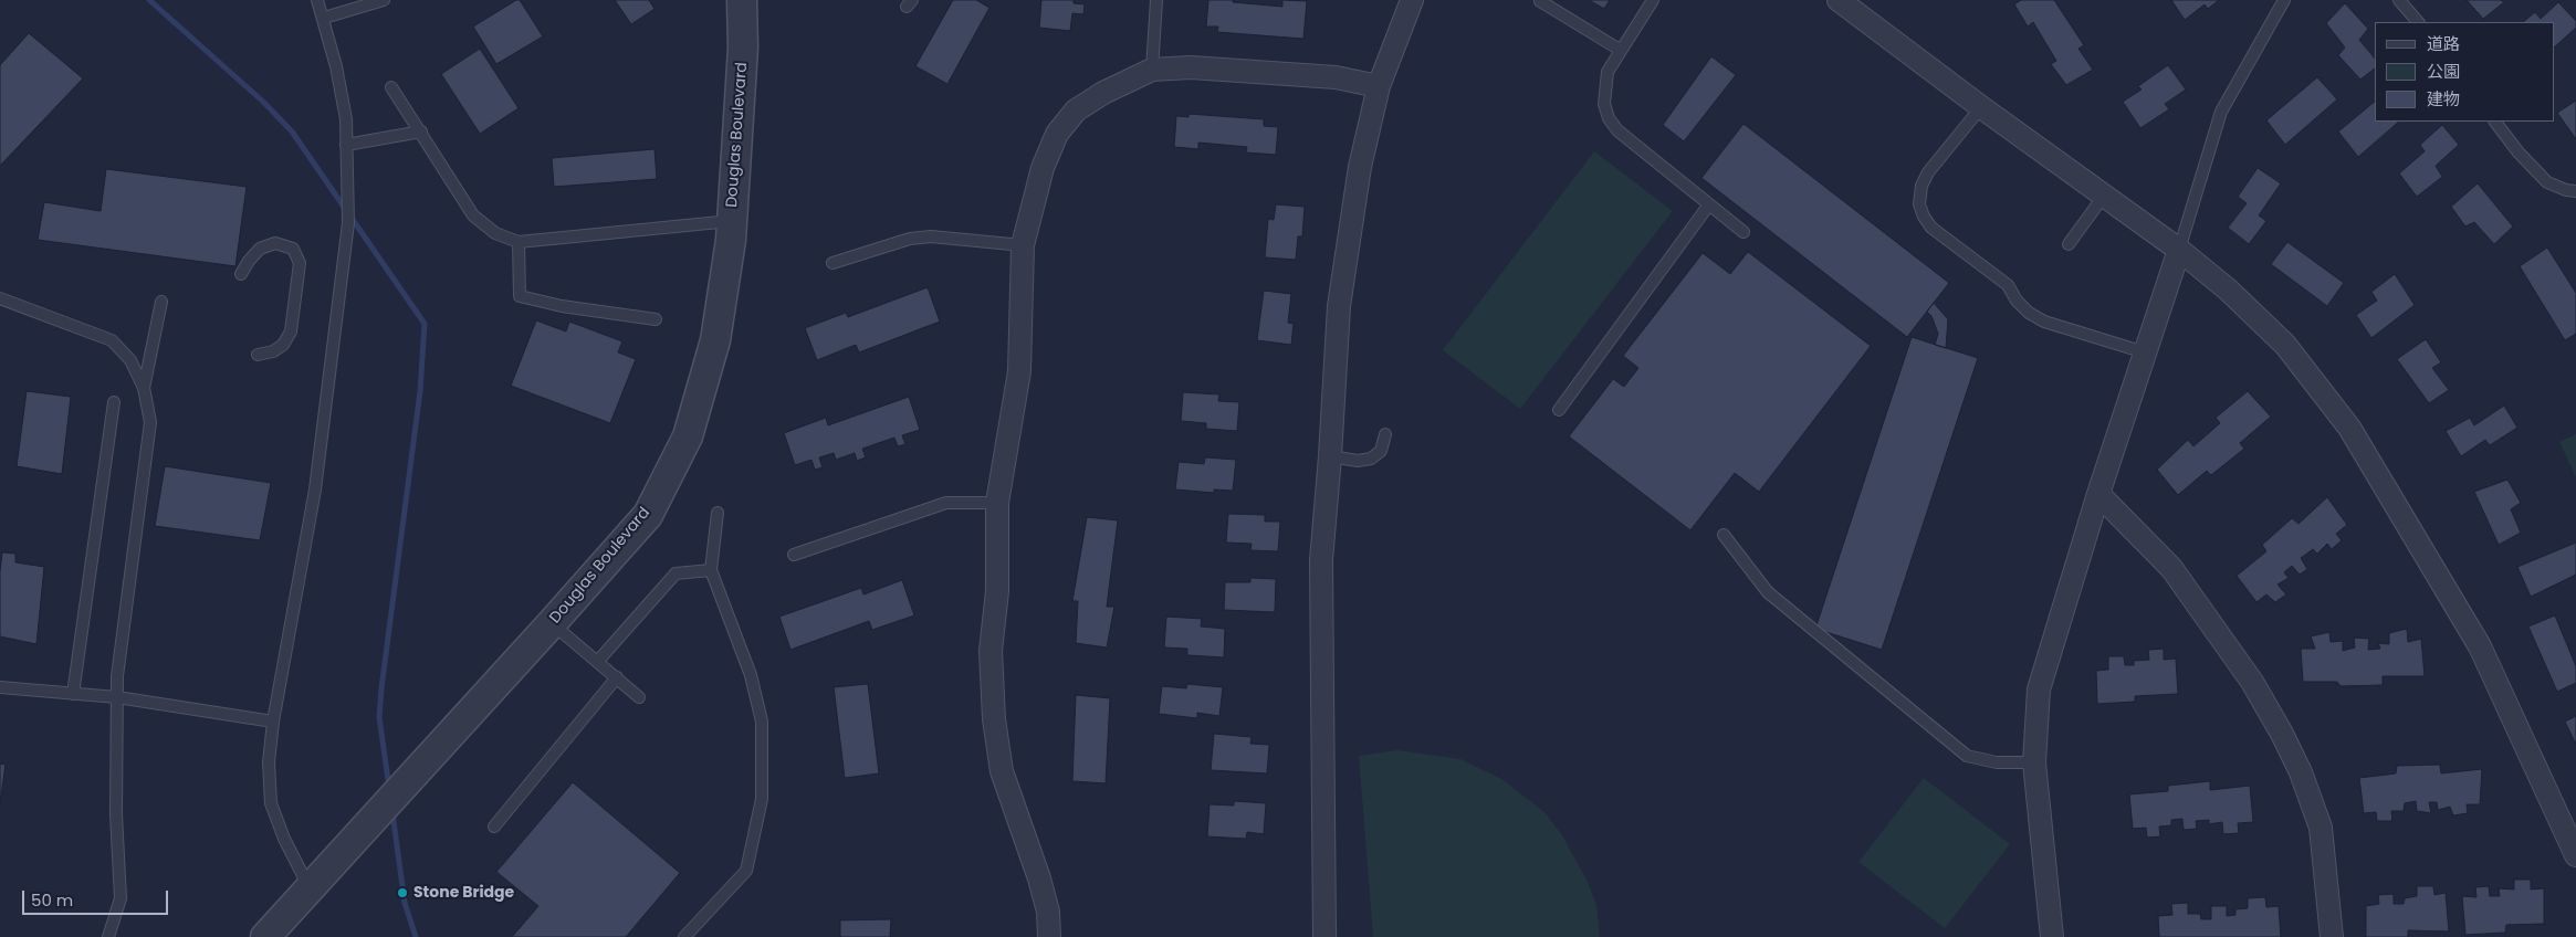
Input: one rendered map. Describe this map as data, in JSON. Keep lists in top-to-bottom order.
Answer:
{
  "streets": {
    "street": ["Douglas Boulevard"]
  },
  "places": ["Stone Bridge"],
  "legend": ["道路", "公園", "建物"],
  "scale_bar": "50 m"
}
